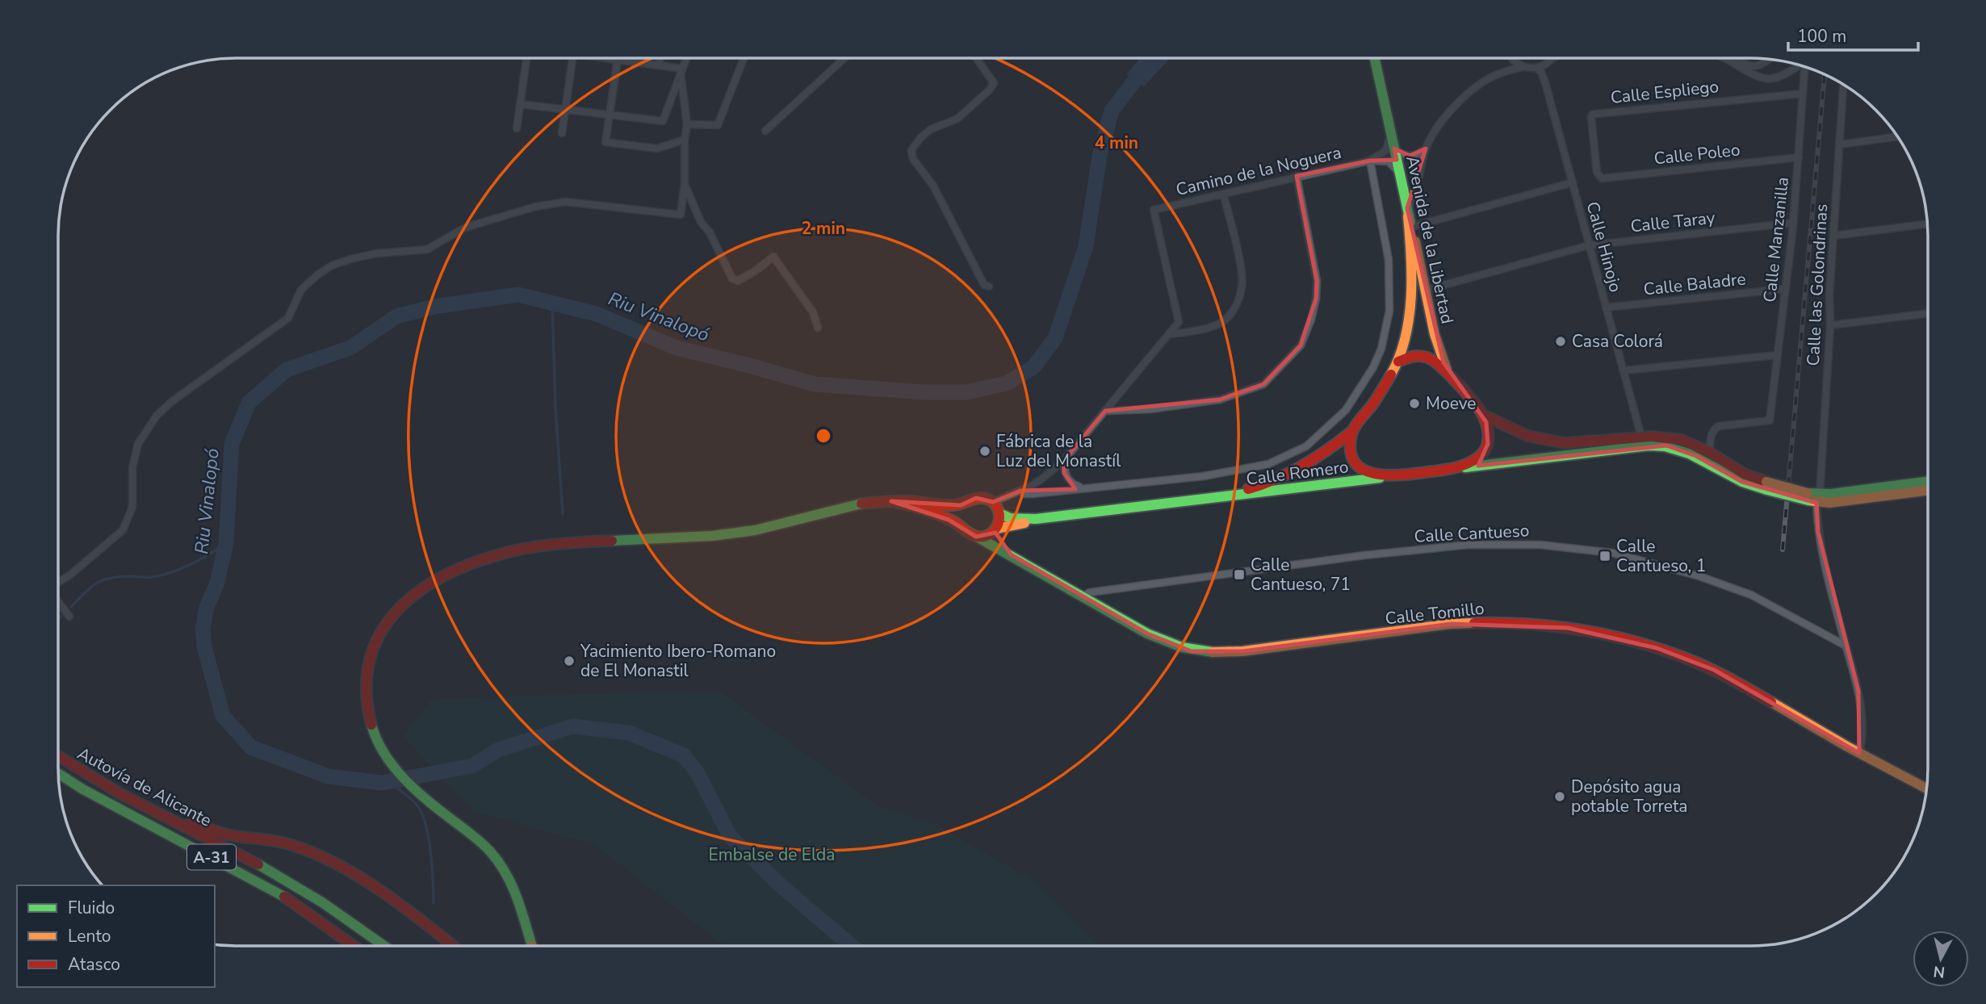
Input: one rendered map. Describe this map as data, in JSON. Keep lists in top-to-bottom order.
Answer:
{
  "streets": {
    "main road": [
      "Avenida de la Libertad",
      "Calle Romero",
      "Calle Tomillo",
      "Autovía de Alicante",
      "A-31"
    ],
    "street": [
      "Calle Espliego",
      "Calle Poleo",
      "Camino de la Noguera",
      "Calle Taray",
      "Calle Manzanilla",
      "Calle Hinojo",
      "Calle Baladre",
      "Calle las Golondrinas",
      "Calle Cantueso"
    ]
  },
  "crossings": [
    ["Calle Espliego", "Calle Poleo"],
    ["Calle Espliego", "Calle Manzanilla"],
    ["Calle Poleo", "Calle Manzanilla"],
    ["Calle Taray", "Avenida de la Libertad"],
    ["Calle Taray", "Calle Manzanilla"],
    ["Calle Taray", "Calle Hinojo"],
    ["Avenida de la Libertad", "Calle Romero"],
    ["Calle Manzanilla", "Calle Baladre"],
    ["Calle Hinojo", "Calle Baladre"],
    ["Calle las Golondrinas", "Calle Cantueso"],
    ["Calle las Golondrinas", "Calle Tomillo"],
    ["Calle Romero", "Calle Tomillo"],
    ["Calle Cantueso", "Calle Tomillo"]
  ],
  "water": ["Riu Vinalopó"],
  "parks": ["Embalse de Elda"],
  "places": {
    "other": [
      "Casa Colorá",
      "Moeve",
      "Fábrica de la Luz del Monastíl",
      "Yacimiento Ibero-Romano de El Monastil",
      "Depósito agua potable Torreta"
    ],
    "transit": ["Calle Cantueso, 1", "Calle Cantueso, 71"]
  },
  "legend": ["Fluido", "Lento", "Atasco"],
  "scale_bar": "100 m",
  "north": "bottom",
  "rings": ["4 min", "2 min"]
}
